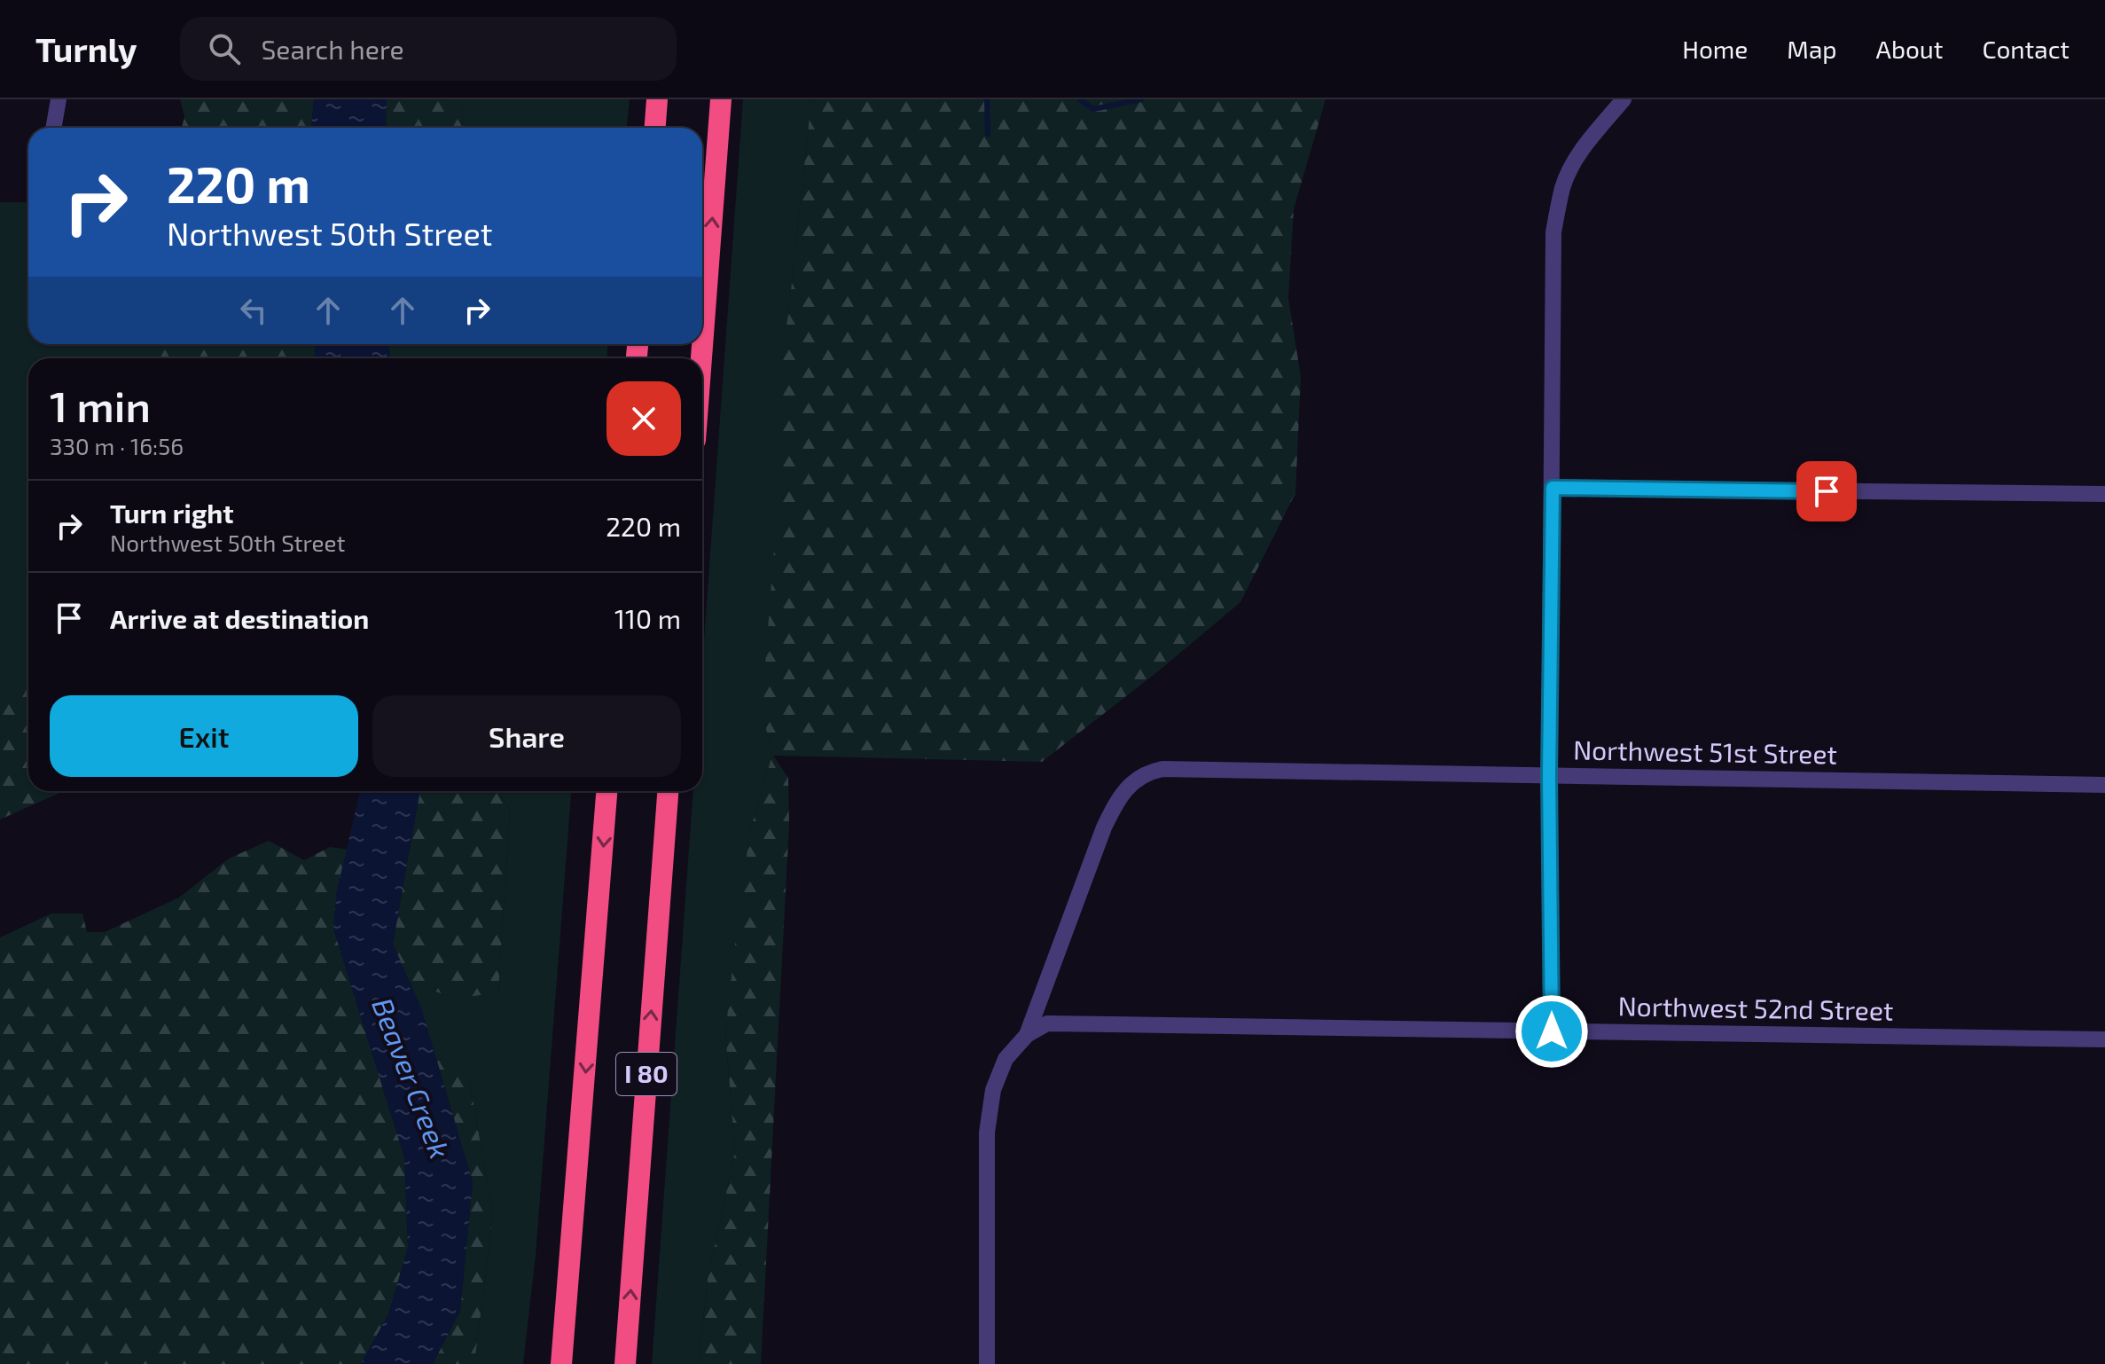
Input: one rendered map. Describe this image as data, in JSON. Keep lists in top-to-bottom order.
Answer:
{
  "streets": {
    "highway": ["I 80"],
    "street": ["Northwest 51st Street", "Northwest 52nd Street"]
  },
  "crossings": [
    ["Northwest 51st Street", "Northwest 52nd Street"]
  ],
  "water": ["Beaver Creek"],
  "page": {
    "header": "Turnly",
    "search": "Search here",
    "nav": [
      "Home",
      "Map",
      "About",
      "Contact"
    ],
    "turn": ["220 m", "Northwest 50th Street"],
    "heading": ["1 min", "330 m · 16:56"],
    "list": [
      {
        "name": "Turn right",
        "note": "Northwest 50th Street",
        "value": "220 m"
      },
      {
        "name": "Arrive at destination",
        "value": "110 m"
      }
    ],
    "buttons": ["Exit", "Share"]
  }
}
